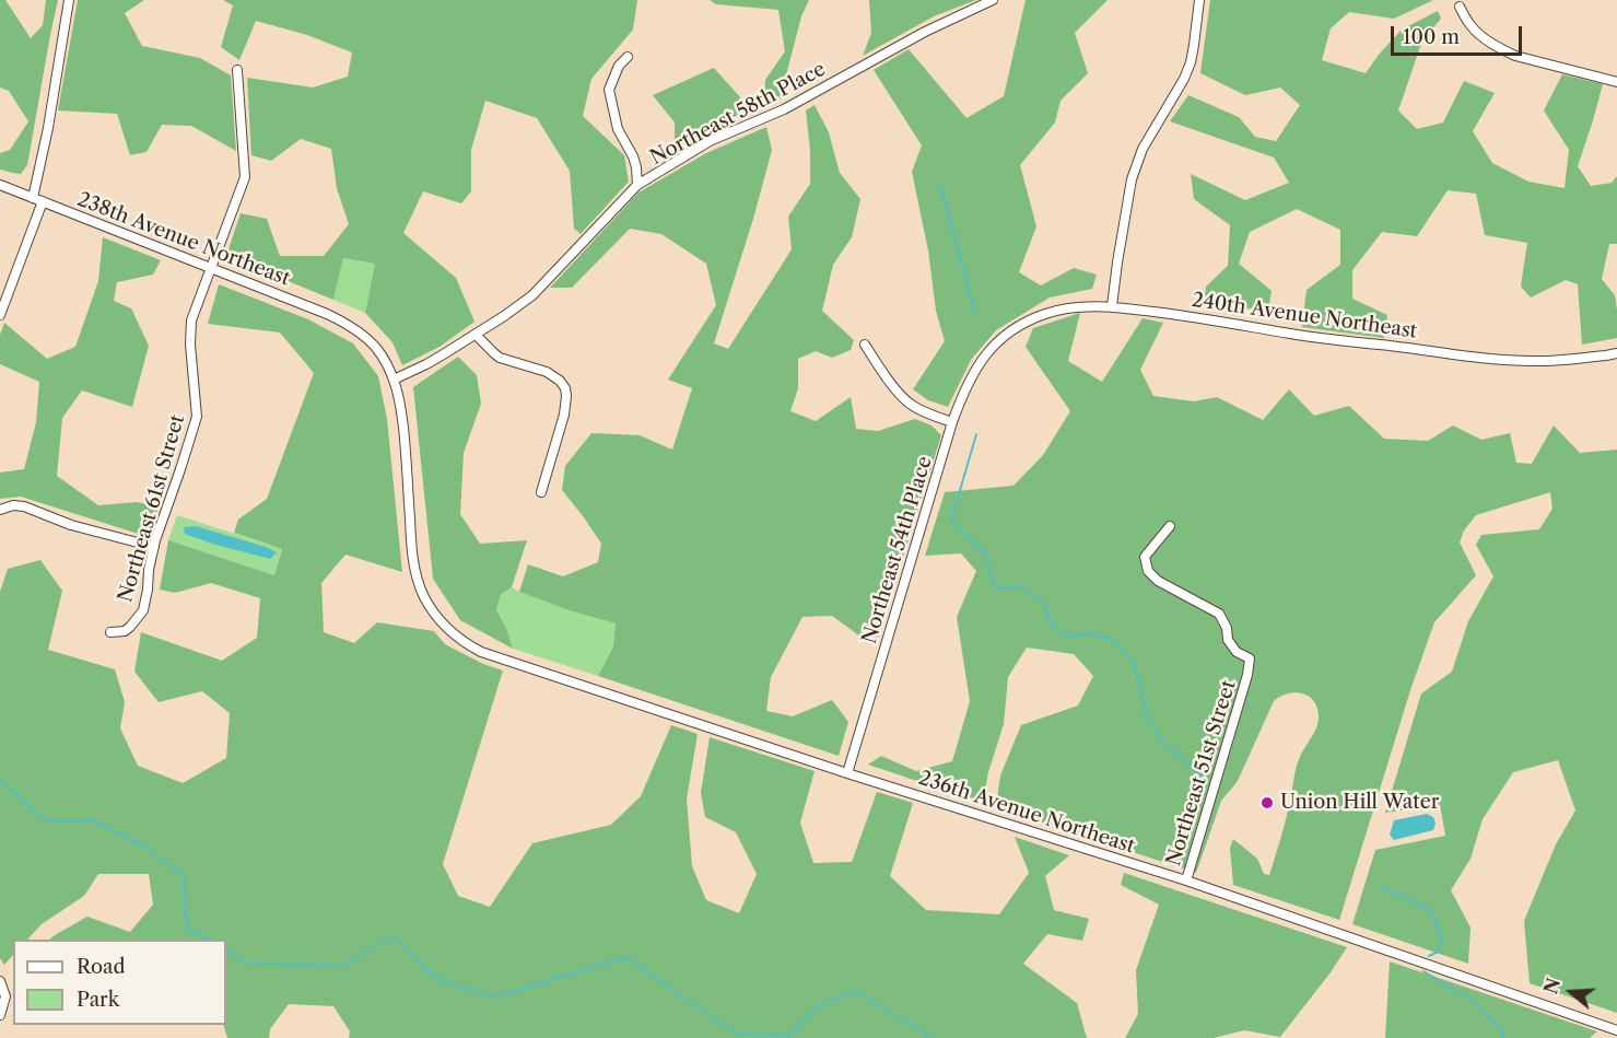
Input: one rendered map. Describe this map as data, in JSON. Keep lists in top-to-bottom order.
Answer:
{
  "streets": {
    "street": [
      "Northeast 58th Place",
      "238th Avenue Northeast",
      "240th Avenue Northeast",
      "Northeast 61st Street",
      "Northeast 54th Place",
      "Northeast 51st Street",
      "236th Avenue Northeast"
    ]
  },
  "crossings": [
    ["Northeast 58th Place", "238th Avenue Northeast"],
    ["Northeast 58th Place", "236th Avenue Northeast"],
    ["238th Avenue Northeast", "Northeast 61st Street"],
    ["238th Avenue Northeast", "236th Avenue Northeast"],
    ["240th Avenue Northeast", "Northeast 54th Place"],
    ["Northeast 54th Place", "236th Avenue Northeast"],
    ["Northeast 51st Street", "236th Avenue Northeast"]
  ],
  "places": ["Union Hill Water"],
  "legend": ["Road", "Park"],
  "scale_bar": "100 m",
  "north": "left"
}
